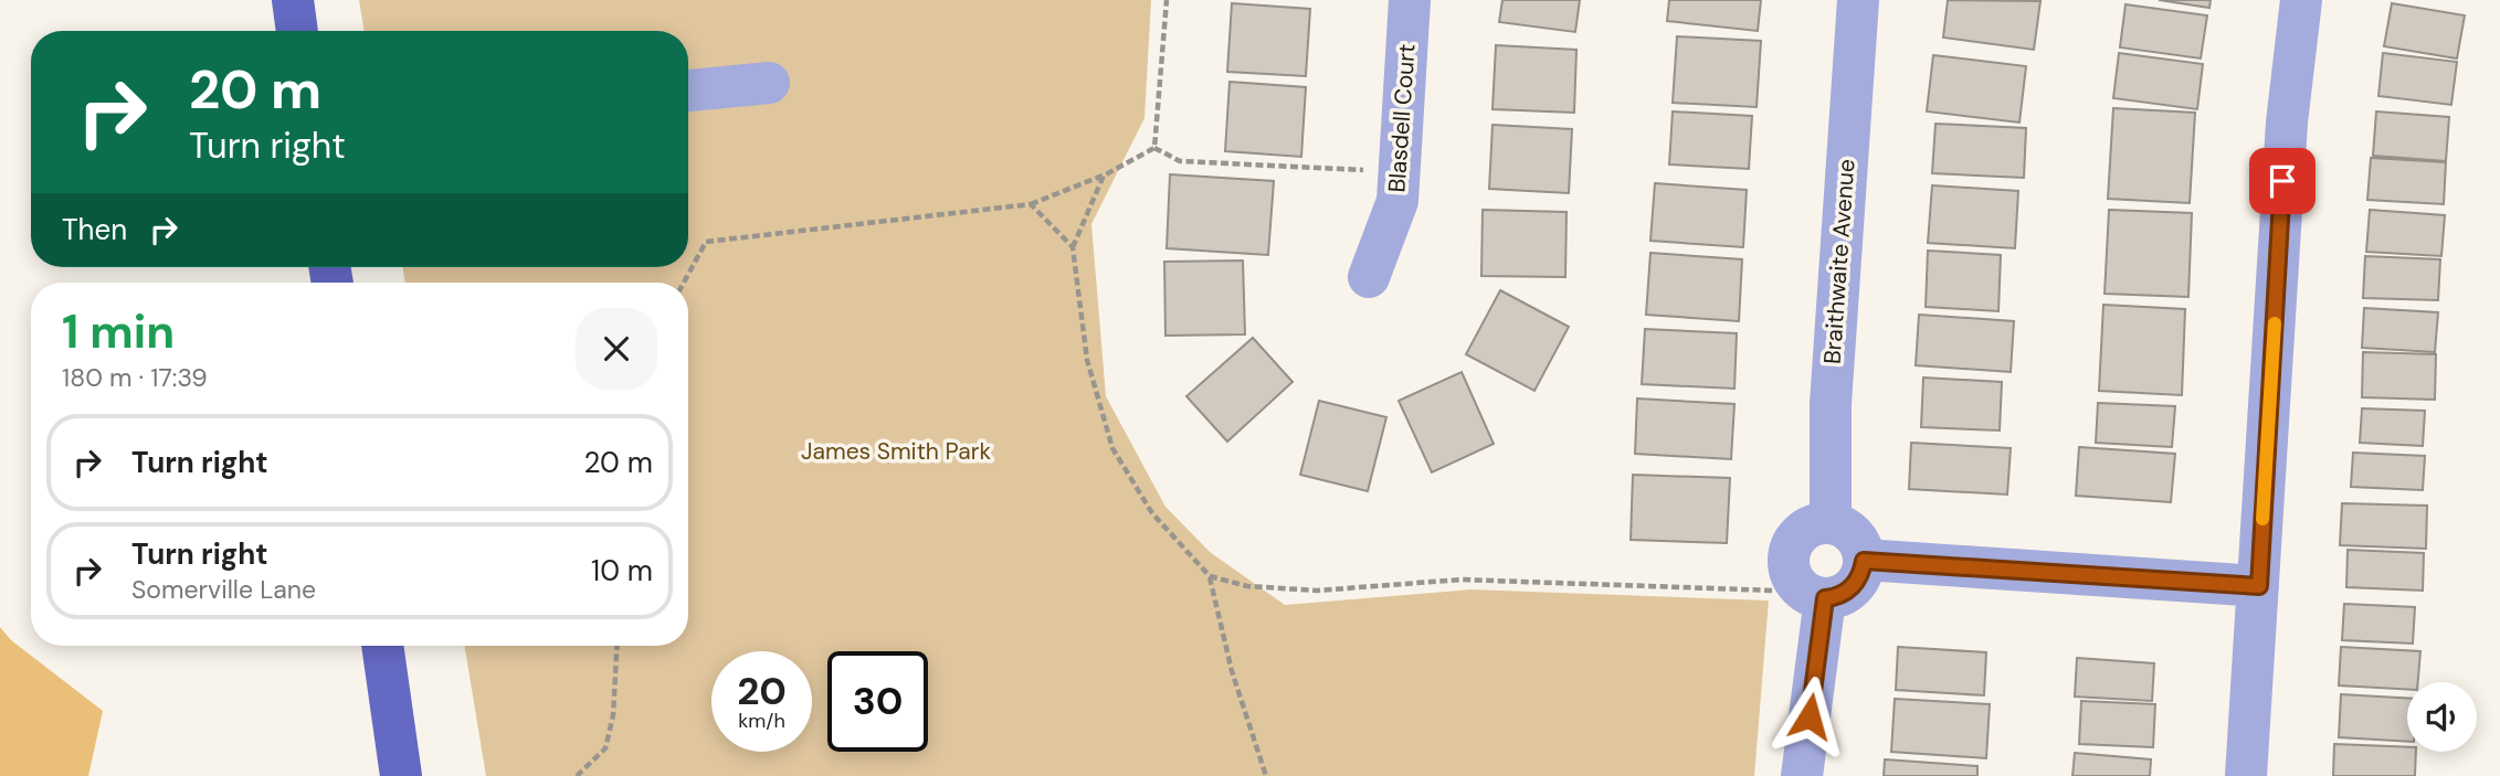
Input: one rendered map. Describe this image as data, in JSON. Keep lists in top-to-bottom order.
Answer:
{
  "streets": {
    "street": ["Blasdell Court", "Braithwaite Avenue"]
  },
  "parks": ["James Smith Park"],
  "page": {
    "turn": ["20 m", "Turn right"],
    "then": "Then",
    "heading": ["1 min", "180 m · 17:39"],
    "list": [
      {
        "name": "Turn right",
        "value": "20 m"
      },
      {
        "name": "Turn right",
        "note": "Somerville Lane",
        "value": "10 m"
      }
    ],
    "speed": "20 km/h",
    "limit": "30"
  }
}
